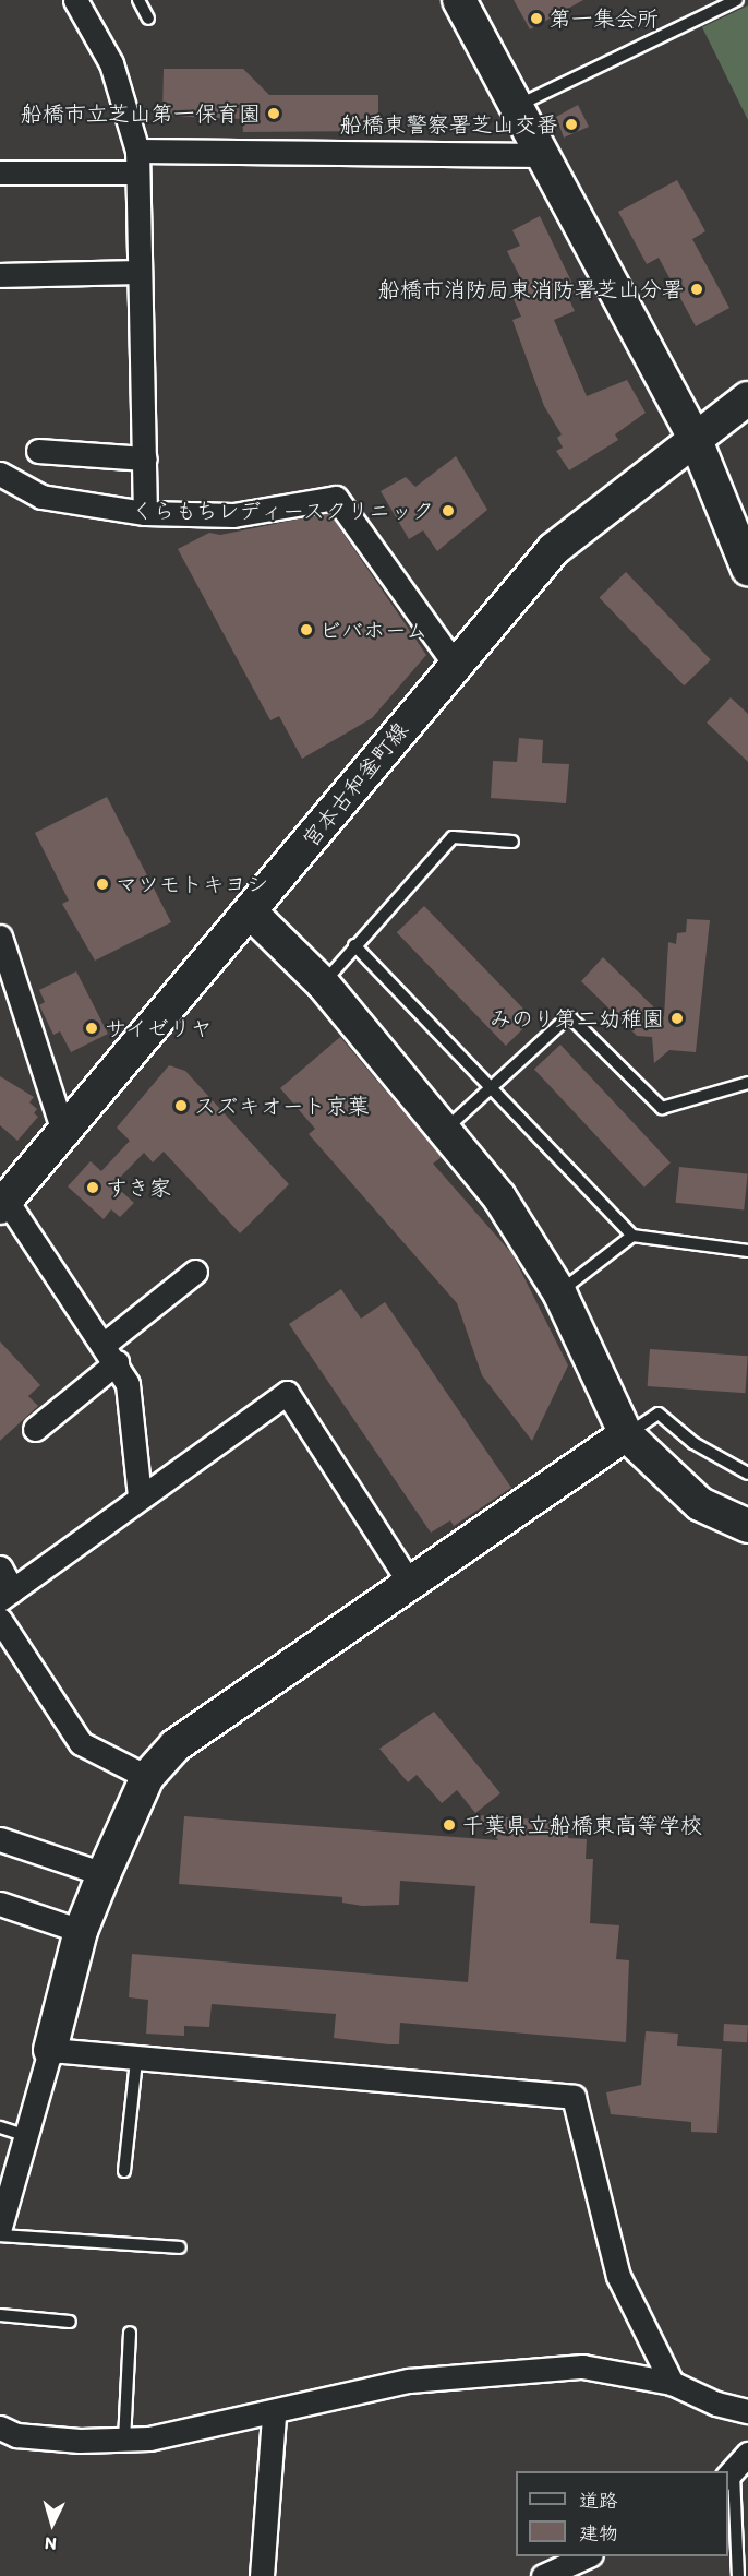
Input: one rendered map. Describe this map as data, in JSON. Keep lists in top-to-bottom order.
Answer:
{
  "streets": {
    "street": ["宮本古和釜町線"]
  },
  "places": [
    "第一集会所",
    "船橋市立芝山第一保育園",
    "船橋東警察署芝山交番",
    "船橋市消防局東消防署芝山分署",
    "くらもちレディースクリニック",
    "ビバホーム",
    "マツモトキヨシ",
    "みのり第二幼稚園",
    "サイゼリヤ",
    "スズキオート京葉",
    "すき家",
    "千葉県立船橋東高等学校"
  ],
  "legend": ["道路", "建物"],
  "north": "bottom"
}
